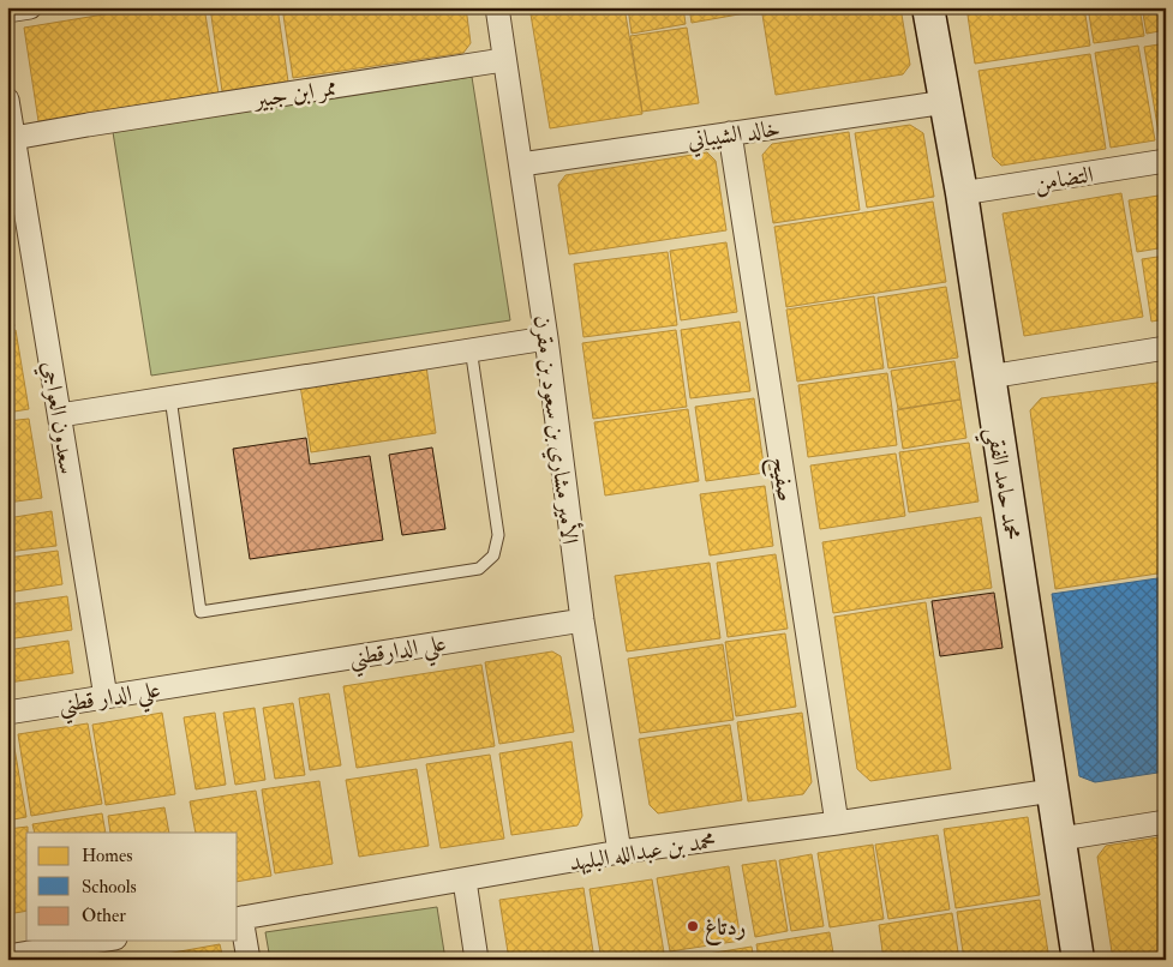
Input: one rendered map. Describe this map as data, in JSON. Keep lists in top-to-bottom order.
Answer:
{
  "streets": {
    "street": [
      "ممر ابن جبير",
      "خالد الشيباني",
      "التضامن",
      "سعدون العواجي",
      "الأمير مشاري بن سعود بن مقرن",
      "صفيح",
      "محمد حامد الفقي",
      "علي الدارقطني",
      "علي الدار قطني",
      "محمد بن عبدالله البليهد"
    ]
  },
  "crossings": [
    ["ممر ابن جبير", "سعدون العواجي"],
    ["ممر ابن جبير", "الأمير مشاري بن سعود بن مقرن"],
    ["خالد الشيباني", "الأمير مشاري بن سعود بن مقرن"],
    ["خالد الشيباني", "صفيح"],
    ["خالد الشيباني", "محمد حامد الفقي"],
    ["التضامن", "محمد حامد الفقي"],
    ["سعدون العواجي", "علي الدار قطني"],
    ["الأمير مشاري بن سعود بن مقرن", "علي الدارقطني"],
    ["الأمير مشاري بن سعود بن مقرن", "محمد بن عبدالله البليهد"],
    ["صفيح", "محمد بن عبدالله البليهد"],
    ["محمد حامد الفقي", "محمد بن عبدالله البليهد"],
    ["علي الدارقطني", "علي الدار قطني"]
  ],
  "places": ["ردتاغ"],
  "legend": ["Homes", "Schools", "Other"]
}
